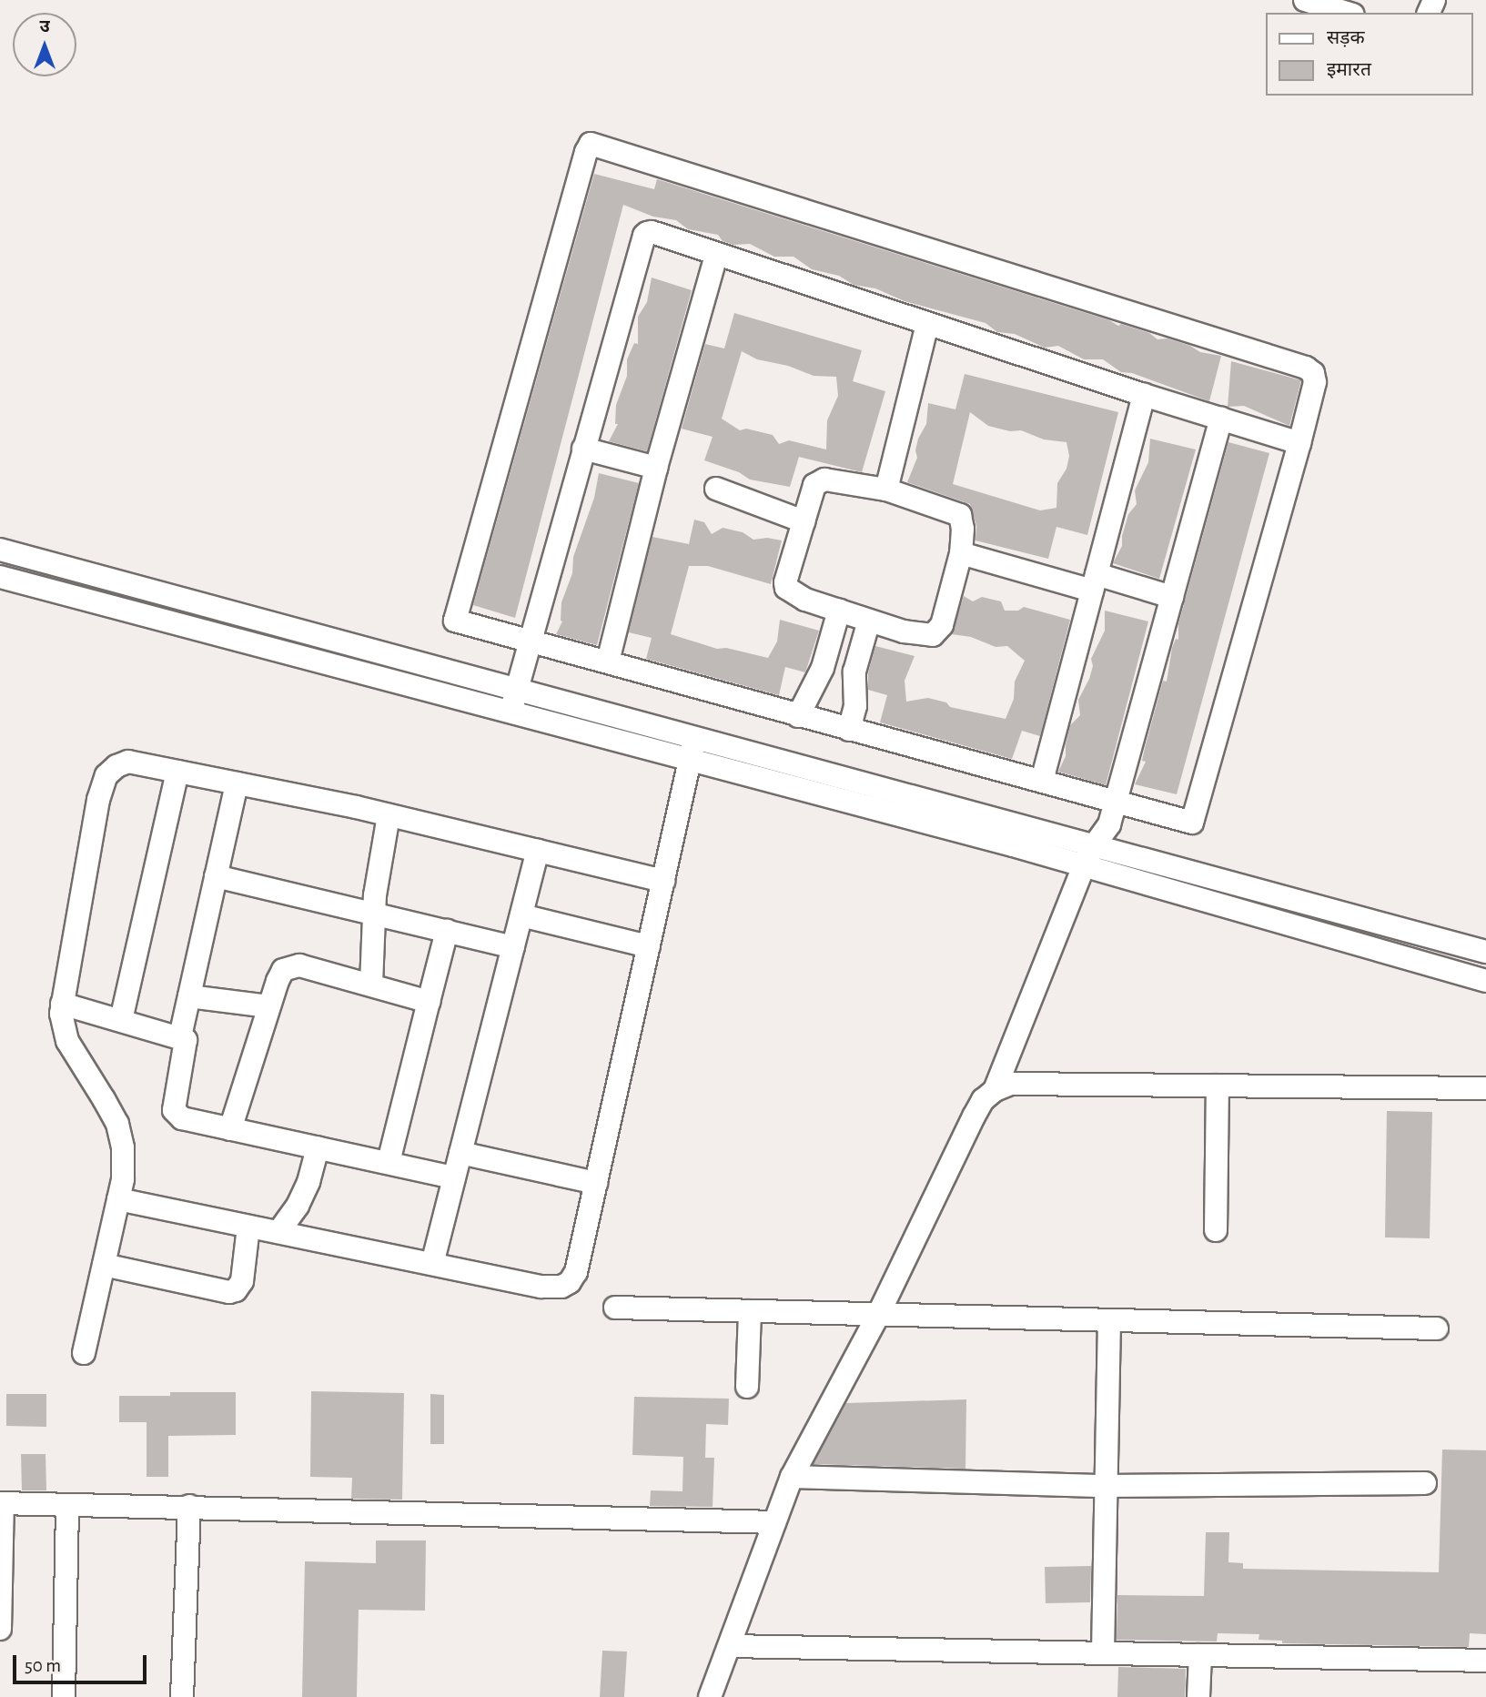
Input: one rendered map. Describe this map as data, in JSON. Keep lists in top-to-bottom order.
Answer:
{
  "legend": ["सड़क", "इमारत"],
  "scale_bar": "50 m",
  "north": "top"
}
